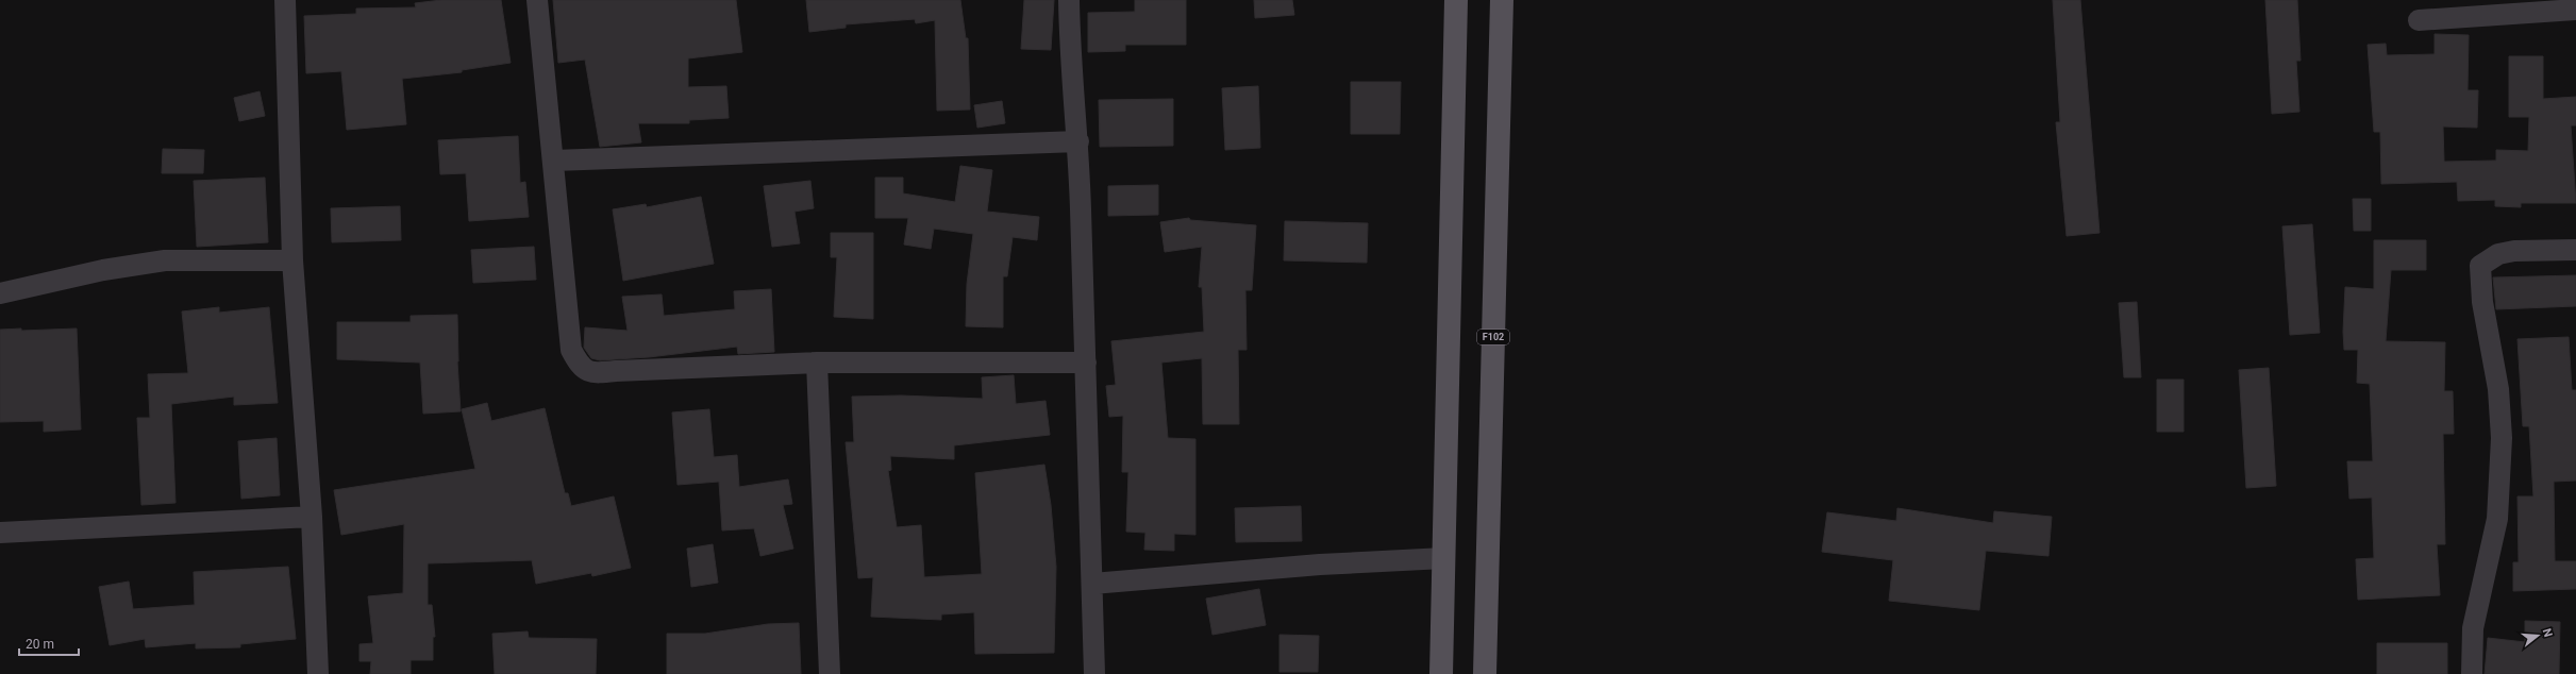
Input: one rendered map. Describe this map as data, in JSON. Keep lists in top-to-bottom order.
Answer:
{
  "streets": {
    "main road": ["F102"]
  },
  "scale_bar": "20 m",
  "north": "right"
}
